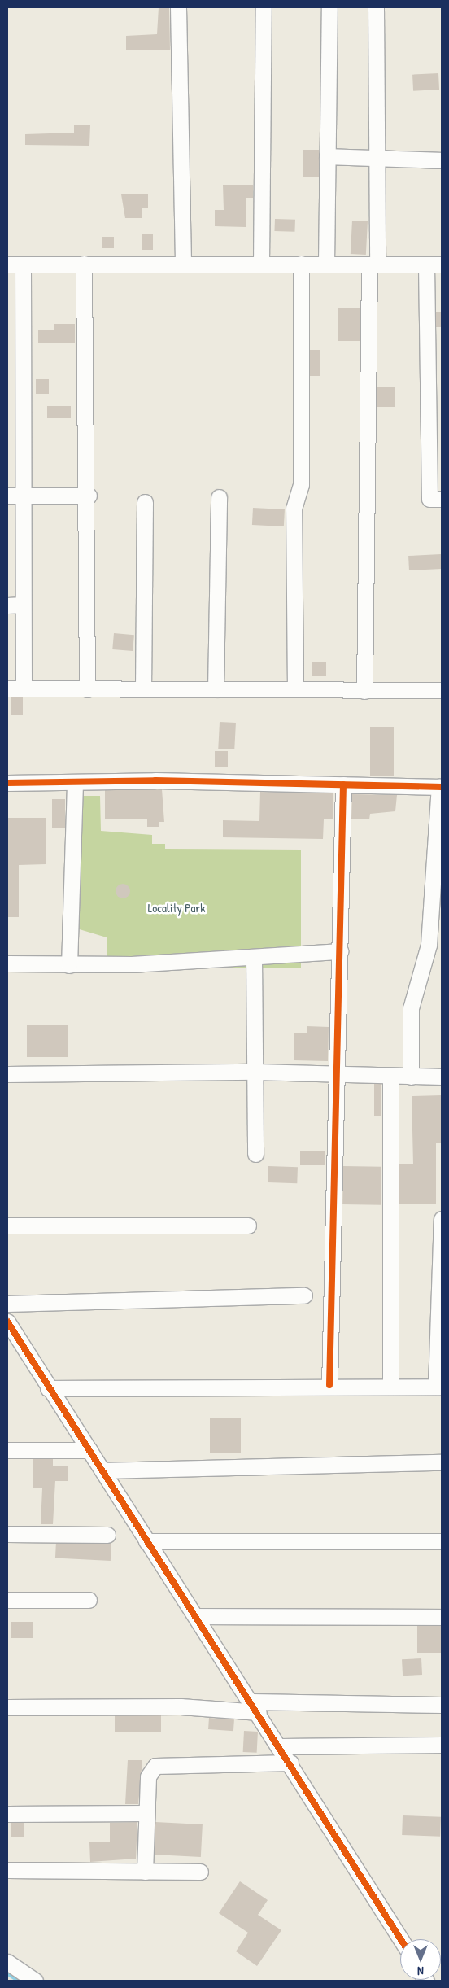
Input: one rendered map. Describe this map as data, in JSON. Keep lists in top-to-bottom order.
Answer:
{
  "parks": ["Locality Park"],
  "north": "bottom"
}
